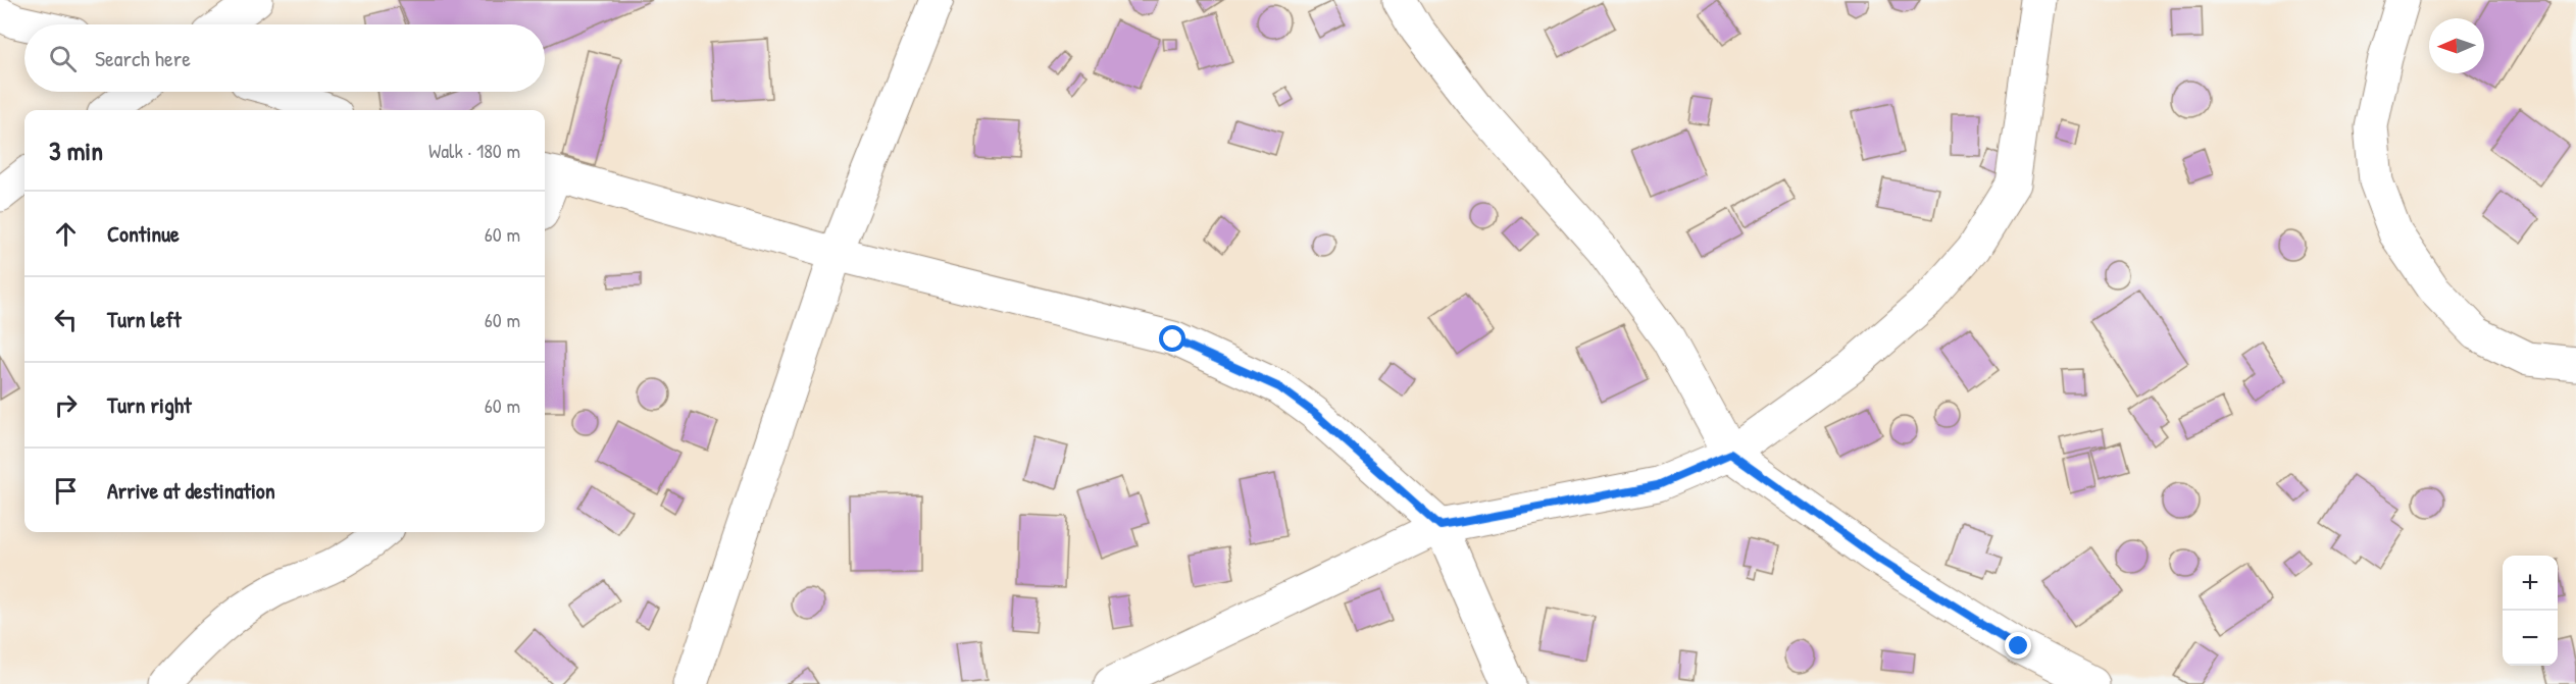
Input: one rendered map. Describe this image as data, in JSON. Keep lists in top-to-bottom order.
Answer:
{
  "north": "left",
  "page": {
    "search": "Search here",
    "heading": ["3 min", "Walk · 180 m"],
    "list": [
      ["Continue", "60 m"],
      ["Turn left", "60 m"],
      ["Turn right", "60 m"],
      "Arrive at destination"
    ],
    "map_buttons": ["+", "−"]
  }
}
